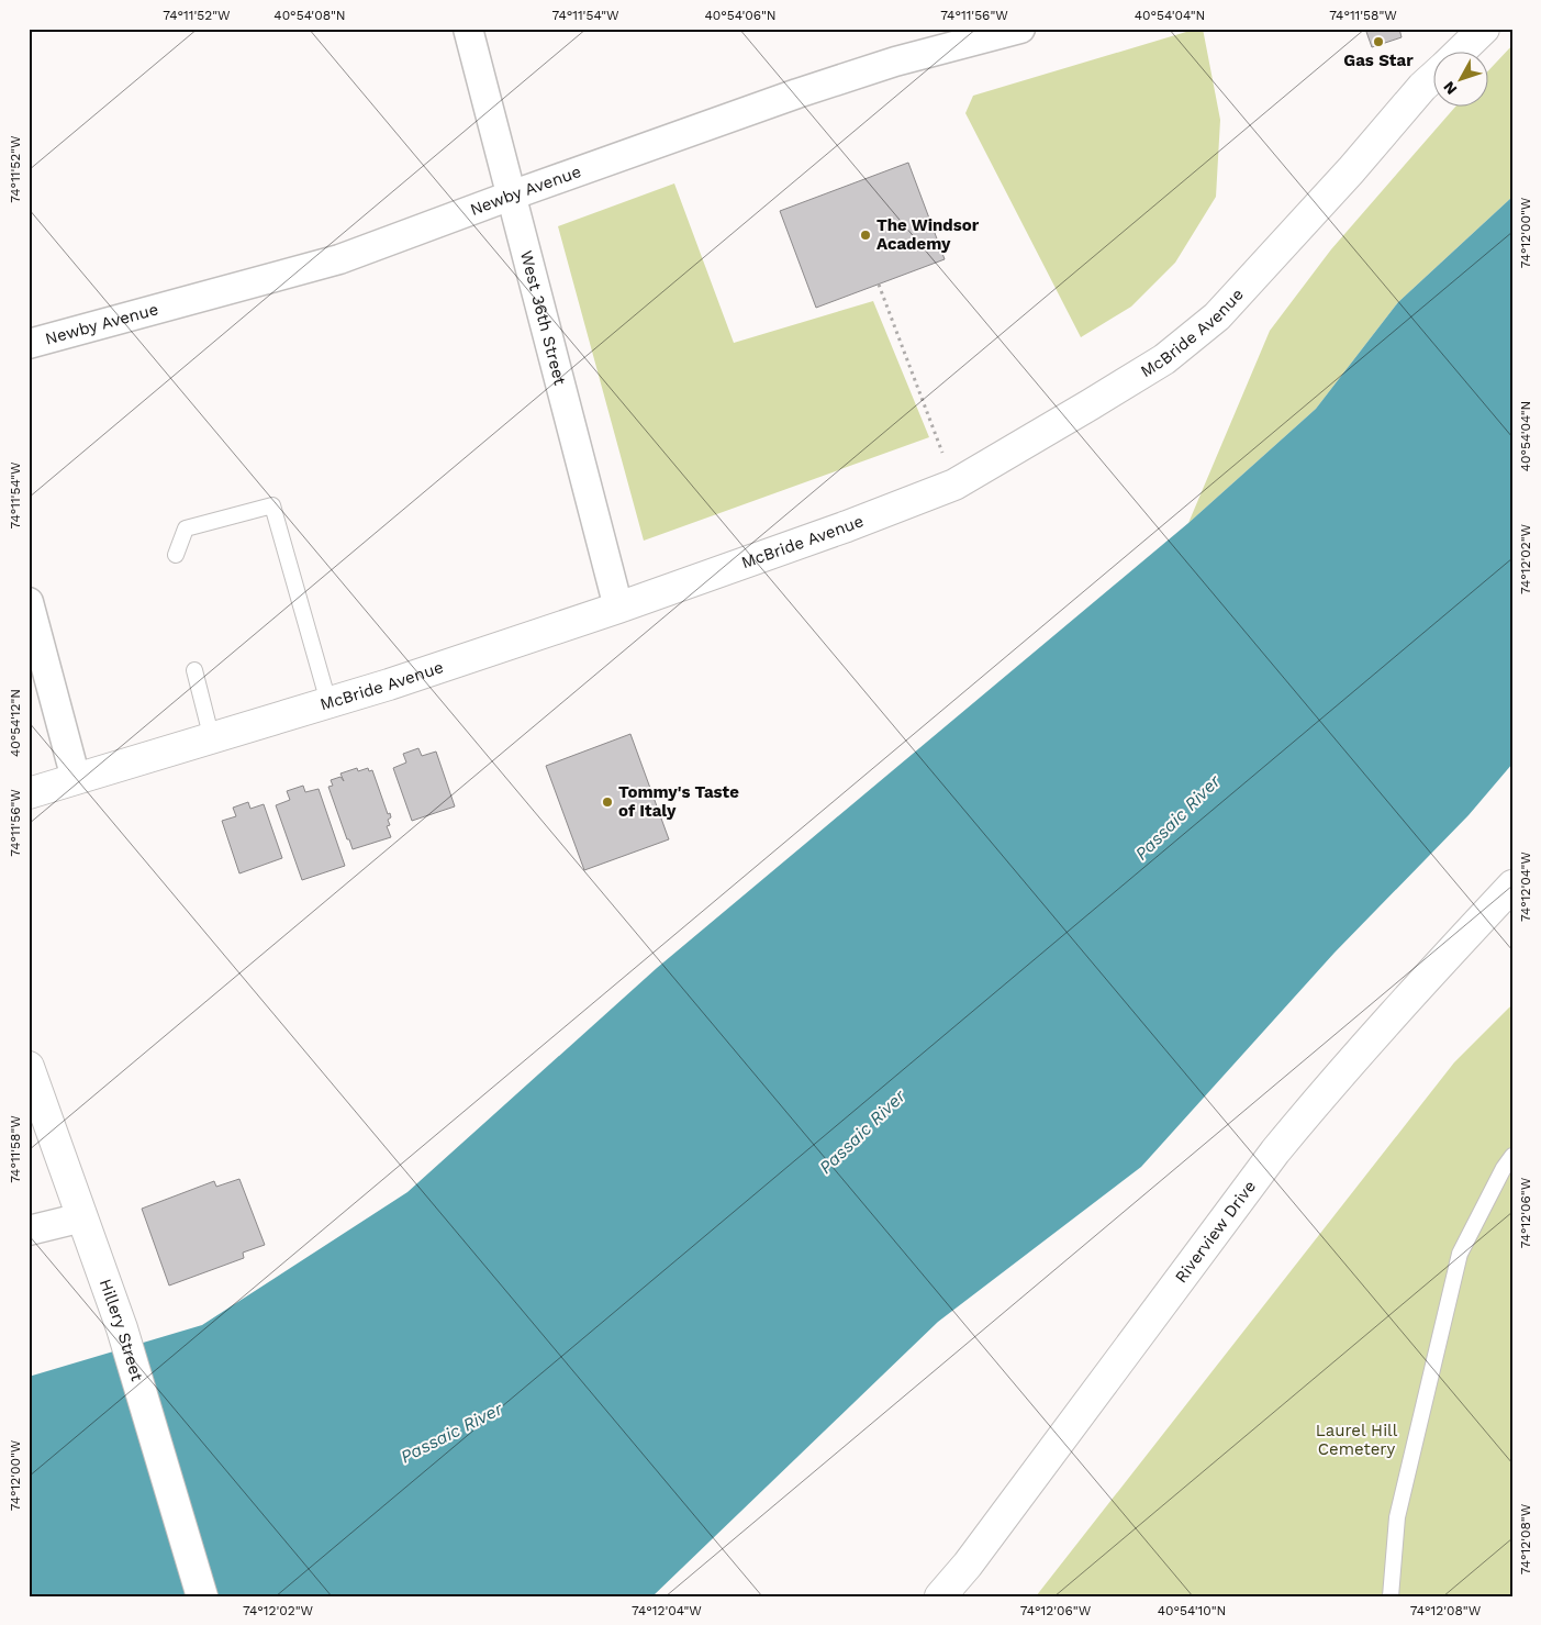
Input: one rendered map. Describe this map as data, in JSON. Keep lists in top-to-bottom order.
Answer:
{
  "streets": {
    "main road": ["McBride Avenue", "Riverview Drive", "Hillery Street"],
    "street": ["Newby Avenue", "West 36th Street"]
  },
  "crossings": [
    ["Newby Avenue", "West 36th Street"],
    ["West 36th Street", "McBride Avenue"]
  ],
  "water": ["Passaic River"],
  "parks": ["Laurel Hill Cemetery"],
  "places": ["Gas Star", "The Windsor Academy", "Tommy's Taste of Italy"],
  "north": "bottom left",
  "coordinates": [
    "74°11'52\"W",
    "40°54'08\"N",
    "74°11'54\"W",
    "40°54'06\"N",
    "74°11'56\"W",
    "40°54'04\"N",
    "74°11'58\"W",
    "74°12'00\"W",
    "74°12'02\"W",
    "40°54'12\"N",
    "74°12'04\"W",
    "74°12'06\"W",
    "74°12'08\"W",
    "40°54'10\"N"
  ]
}
